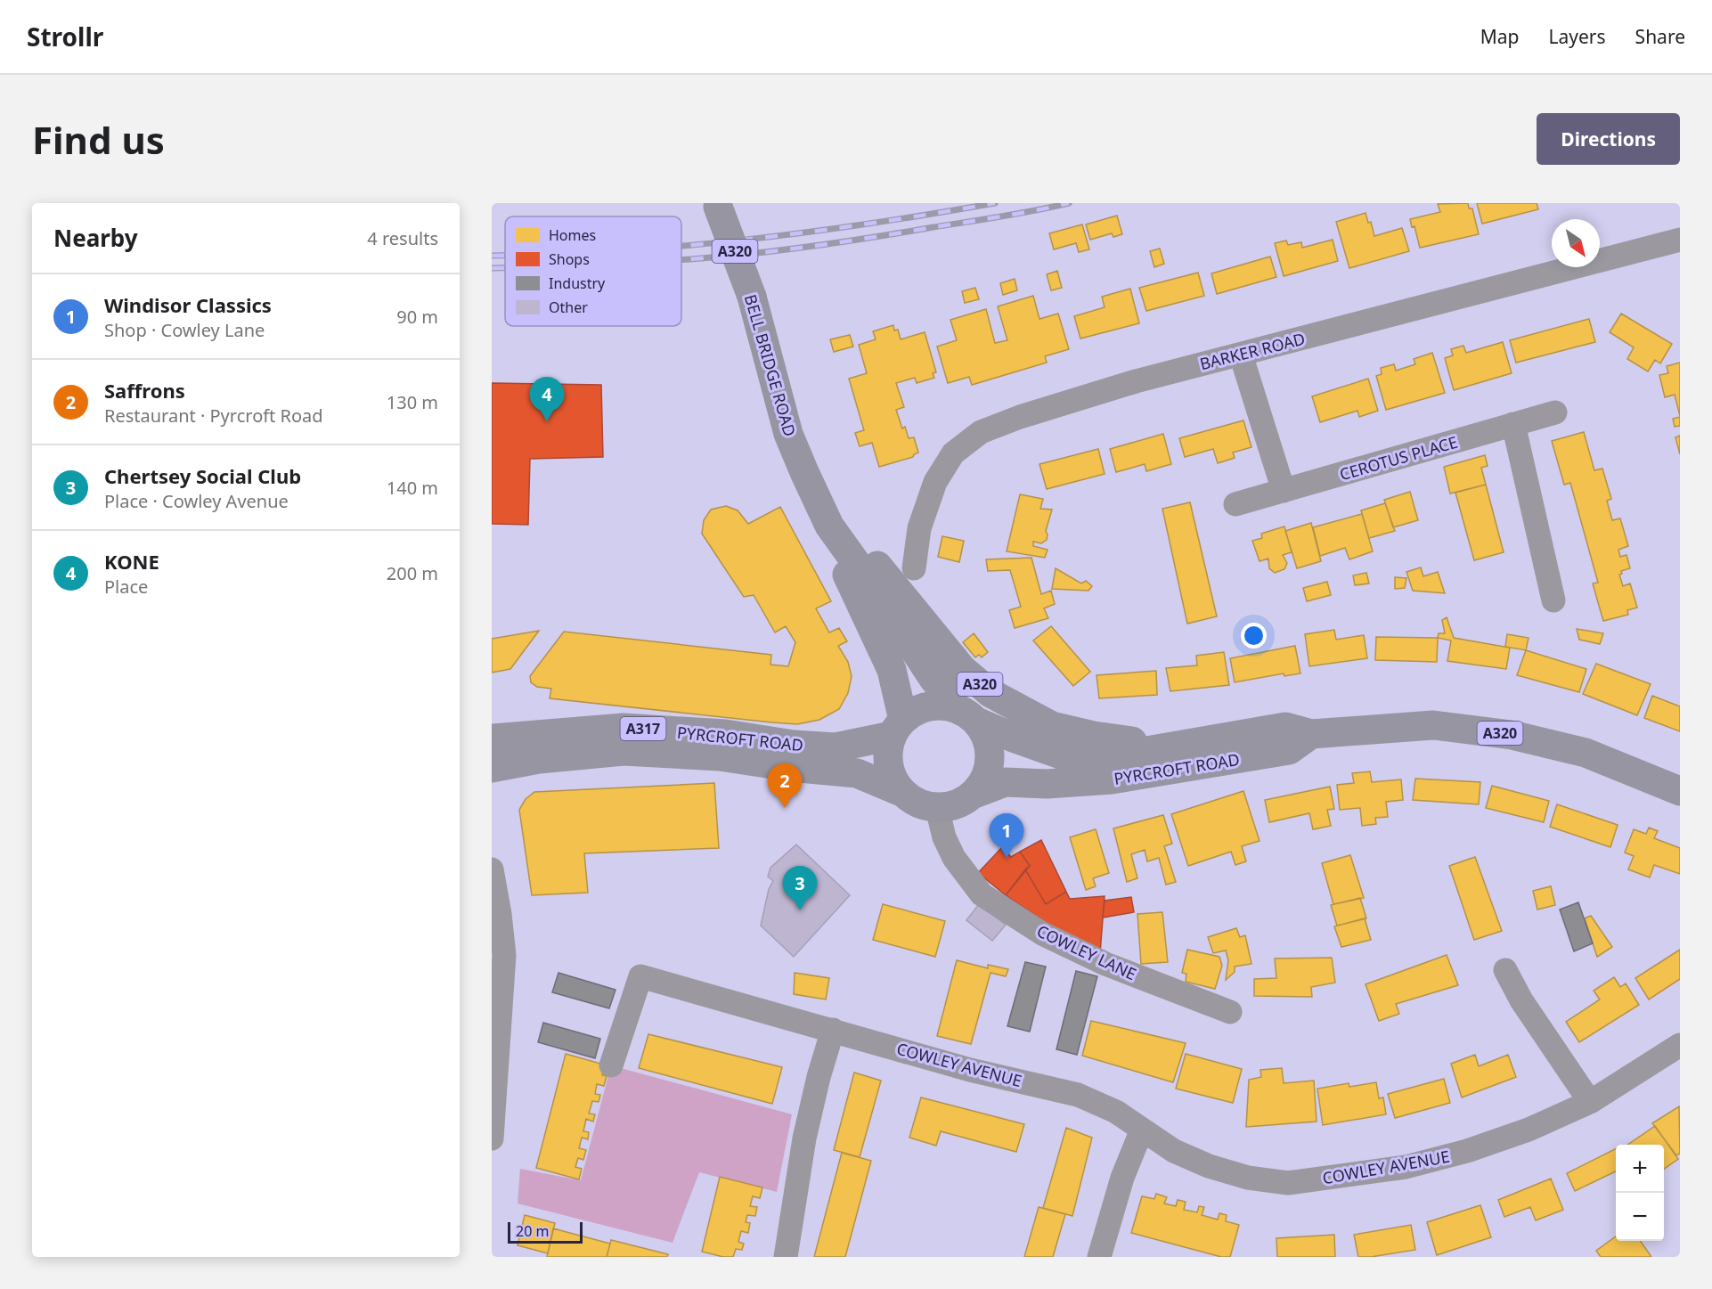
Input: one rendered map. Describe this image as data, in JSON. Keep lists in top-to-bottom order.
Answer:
{
  "streets": {
    "main road": [
      "A320",
      "BELL BRIDGE ROAD",
      "A317",
      "PYRCROFT ROAD"
    ],
    "street": [
      "BARKER ROAD",
      "CEROTUS PLACE",
      "COWLEY LANE",
      "COWLEY AVENUE"
    ]
  },
  "crossings": [
    ["A320", "BELL BRIDGE ROAD"],
    ["A320", "PYRCROFT ROAD"],
    ["A320", "COWLEY LANE"],
    ["BELL BRIDGE ROAD", "PYRCROFT ROAD"],
    ["BELL BRIDGE ROAD", "COWLEY LANE"],
    ["PYRCROFT ROAD", "COWLEY LANE"]
  ],
  "legend": [
    "Homes",
    "Shops",
    "Industry",
    "Other"
  ],
  "scale_bar": "20 m",
  "north": "bottom right",
  "page": {
    "header": "Strollr",
    "nav": ["Map", "Layers", "Share"],
    "buttons": "Directions",
    "title": "Find us",
    "heading": ["Nearby", "4 results"],
    "list": [
      {
        "mark": "1",
        "name": "Windisor Classics",
        "note": "Shop · Cowley Lane",
        "value": "90 m"
      },
      {
        "mark": "2",
        "name": "Saffrons",
        "note": "Restaurant · Pyrcroft Road",
        "value": "130 m"
      },
      {
        "mark": "3",
        "name": "Chertsey Social Club",
        "note": "Place · Cowley Avenue",
        "value": "140 m"
      },
      {
        "mark": "4",
        "name": "KONE",
        "note": "Place",
        "value": "200 m"
      }
    ],
    "pins": [
      "4",
      "2",
      "1",
      "3"
    ],
    "map_buttons": ["+", "−"],
    "scale": "20 m"
  }
}
